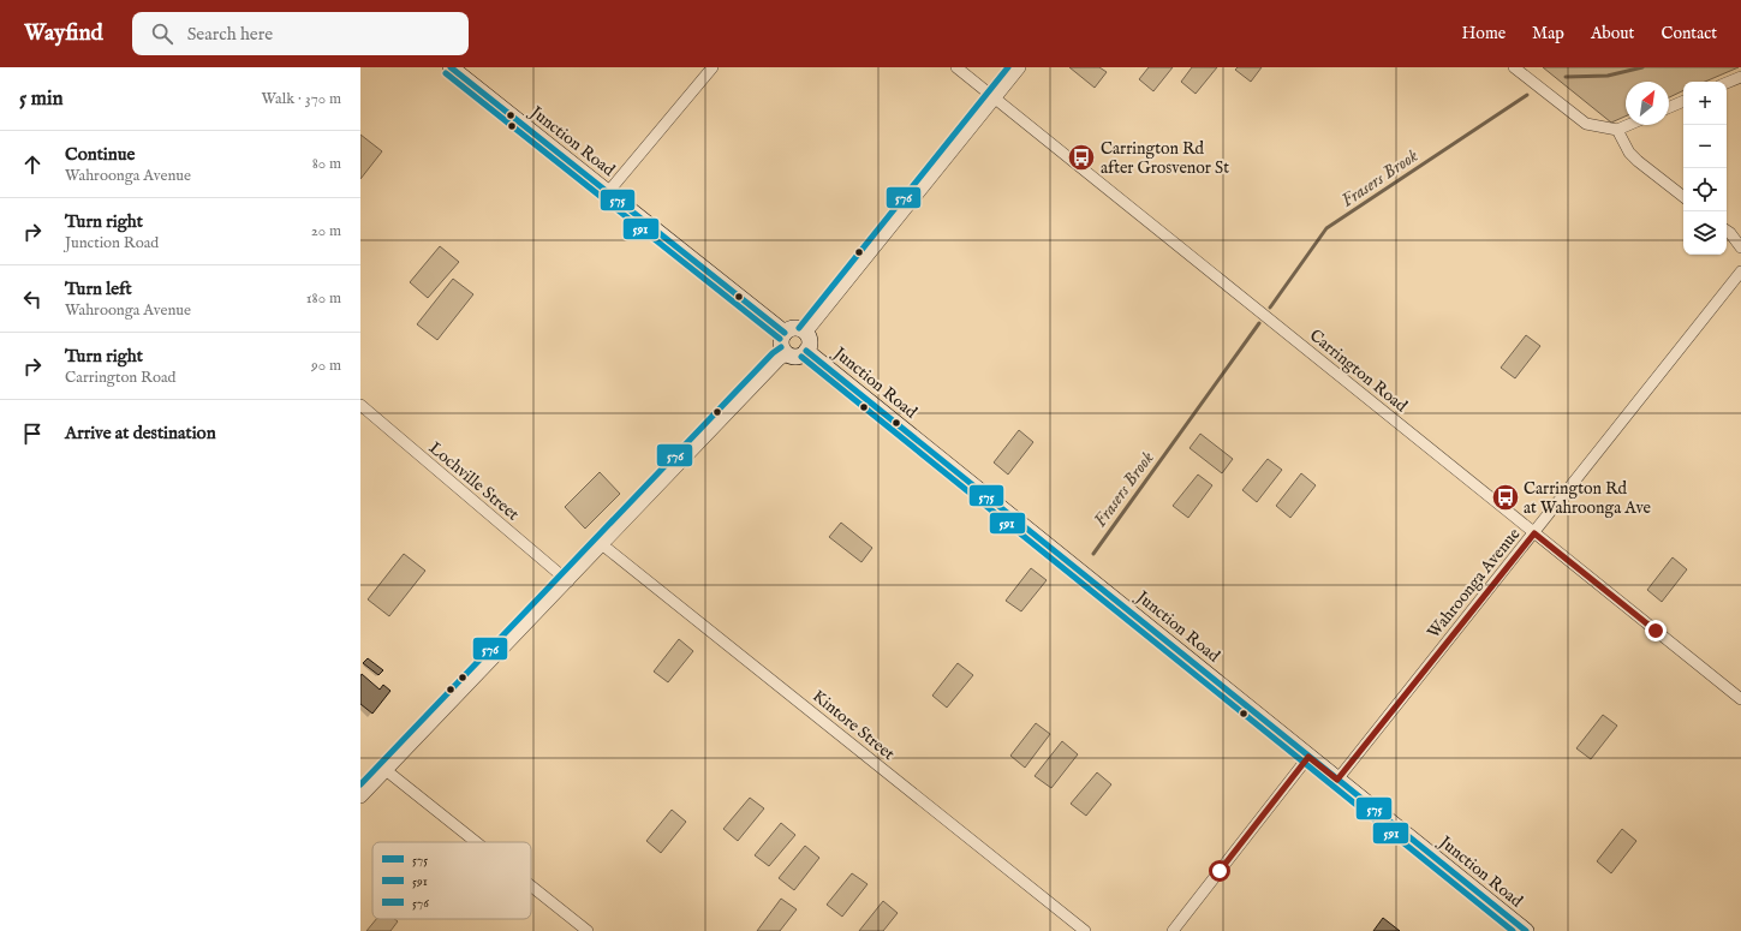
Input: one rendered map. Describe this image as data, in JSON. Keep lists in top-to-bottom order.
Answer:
{
  "streets": {
    "main road": ["Junction Road"],
    "street": [
      "Carrington Road",
      "Lochville Street",
      "Wahroonga Avenue",
      "Kintore Street"
    ]
  },
  "crossings": [
    ["Junction Road", "Wahroonga Avenue"],
    ["Carrington Road", "Wahroonga Avenue"]
  ],
  "water": ["Frasers Brook"],
  "places": {
    "bus stop": ["Carrington Rd after Grosvenor St", "Carrington Rd at Wahroonga Ave"]
  },
  "lines": ["transit line 575", "transit line 576", "transit line 591"],
  "legend": ["575", "591", "576"],
  "north": "top right",
  "page": {
    "header": "Wayfind",
    "search": "Search here",
    "nav": [
      "Home",
      "Map",
      "About",
      "Contact"
    ],
    "heading": ["5 min", "Walk · 370 m"],
    "map_buttons": ["+", "−"],
    "list": [
      ["Continue", "Wahroonga Avenue", "80 m"],
      ["Turn right", "Junction Road", "20 m"],
      ["Turn left", "Wahroonga Avenue", "180 m"],
      ["Turn right", "Carrington Road", "90 m"],
      "Arrive at destination"
    ]
  }
}
